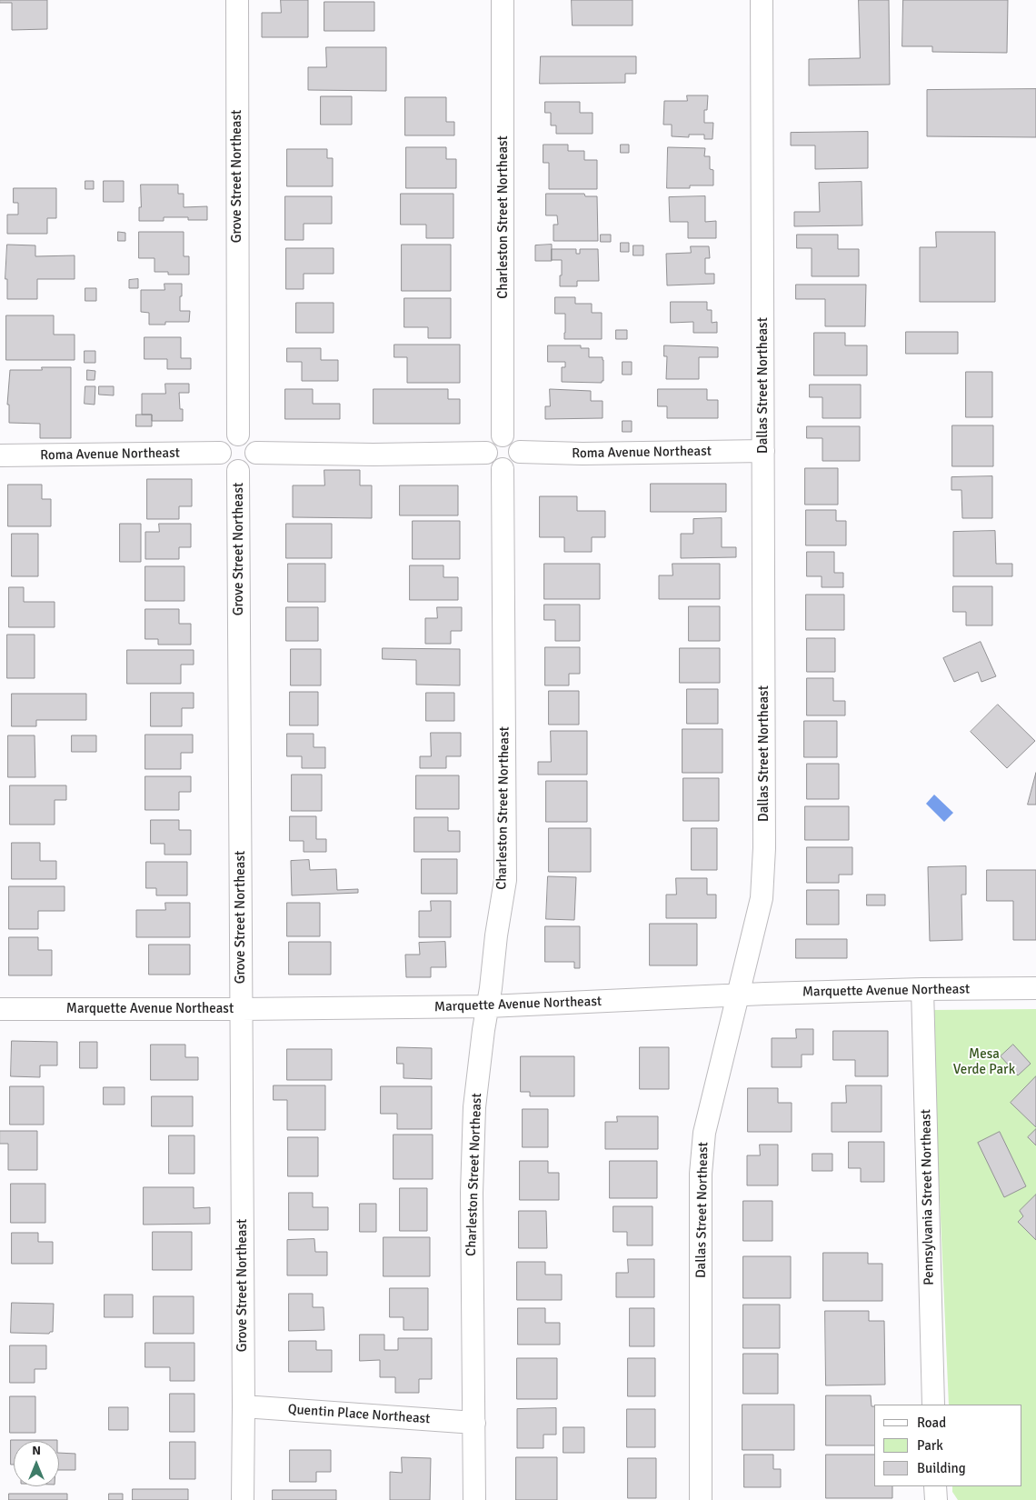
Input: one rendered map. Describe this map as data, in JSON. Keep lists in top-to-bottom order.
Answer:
{
  "streets": {
    "street": [
      "Grove Street Northeast",
      "Charleston Street Northeast",
      "Dallas Street Northeast",
      "Roma Avenue Northeast",
      "Marquette Avenue Northeast",
      "Pennsylvania Street Northeast",
      "Quentin Place Northeast"
    ]
  },
  "crossings": [
    ["Grove Street Northeast", "Roma Avenue Northeast"],
    ["Grove Street Northeast", "Marquette Avenue Northeast"],
    ["Grove Street Northeast", "Quentin Place Northeast"],
    ["Charleston Street Northeast", "Roma Avenue Northeast"],
    ["Charleston Street Northeast", "Marquette Avenue Northeast"],
    ["Charleston Street Northeast", "Quentin Place Northeast"],
    ["Dallas Street Northeast", "Roma Avenue Northeast"],
    ["Dallas Street Northeast", "Marquette Avenue Northeast"],
    ["Marquette Avenue Northeast", "Pennsylvania Street Northeast"]
  ],
  "parks": ["Mesa Verde Park"],
  "legend": ["Road", "Park", "Building"],
  "north": "top"
}
